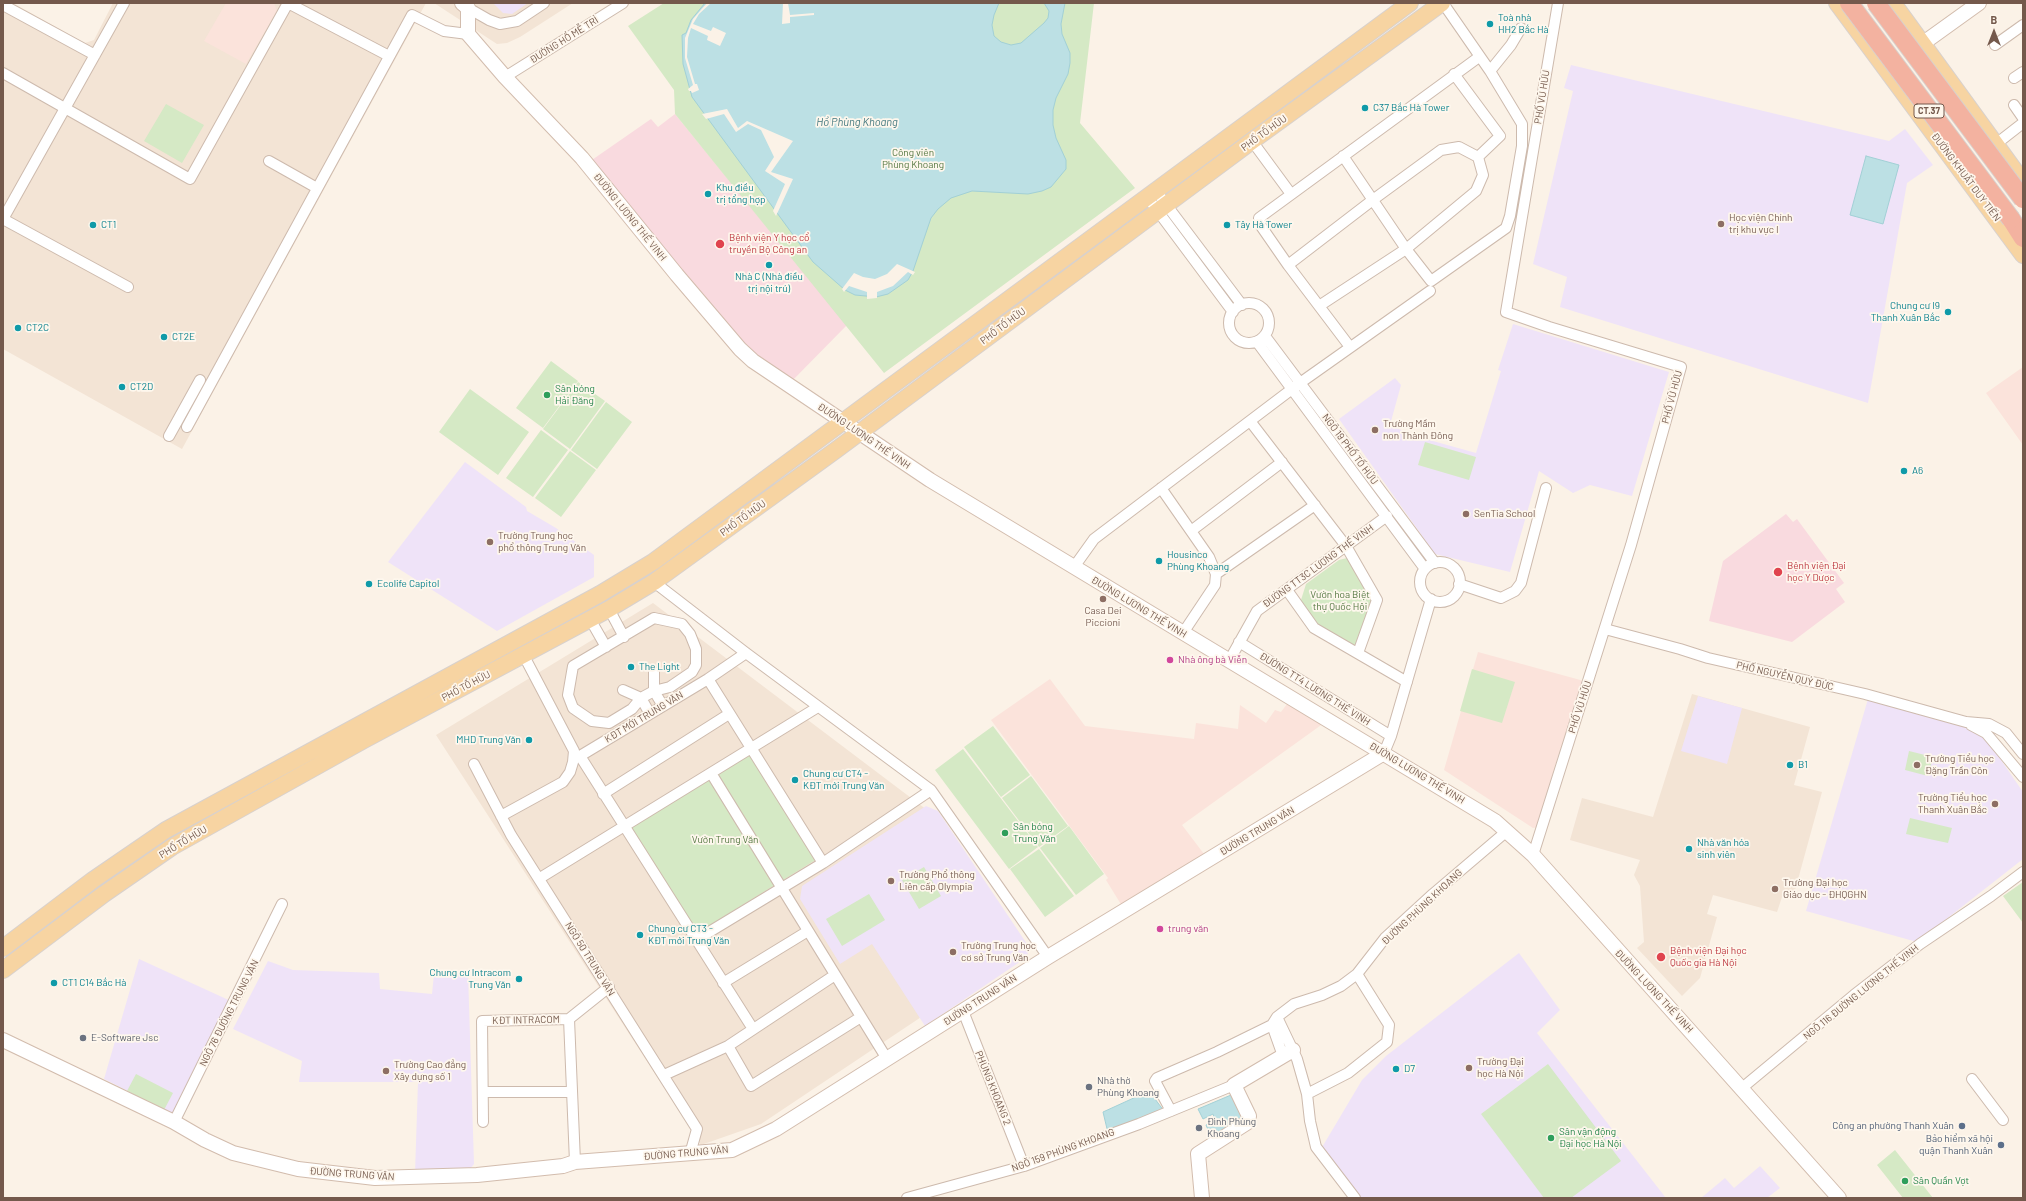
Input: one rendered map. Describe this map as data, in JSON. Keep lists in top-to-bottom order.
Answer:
{
  "streets": {
    "highway": ["CT.37"],
    "main road": ["PHỐ TỐ HỮU", "ĐƯỜNG KHUẤT DUY TIẾN"],
    "street": [
      "ĐƯỜNG HỒ MỄ TRÌ",
      "PHỐ VŨ HỮU",
      "ĐƯỜNG LƯƠNG THẾ VINH",
      "NGÕ 19 PHỐ TỐ HỮU",
      "ĐƯỜNG TT3C LƯƠNG THẾ VINH",
      "PHỐ NGUYỄN QUÝ ĐỨC",
      "ĐƯỜNG TT4 LƯƠNG THẾ VINH",
      "KĐT MỚI TRUNG VĂN",
      "ĐƯỜNG TRUNG VĂN",
      "ĐƯỜNG PHÙNG KHOANG",
      "NGÕ 50 TRUNG VĂN",
      "NGÕ 116 ĐƯỜNG LƯƠNG THẾ VINH",
      "NGÕ 76 ĐƯỜNG TRUNG VĂN",
      "KĐT INTRACOM",
      "PHÙNG KHOANG 2",
      "NGÕ 159 PHÙNG KHOANG"
    ]
  },
  "crossings": [
    ["ĐƯỜNG HỒ MỄ TRÌ", "ĐƯỜNG LƯƠNG THẾ VINH"],
    ["PHỐ VŨ HỮU", "ĐƯỜNG LƯƠNG THẾ VINH"],
    ["PHỐ VŨ HỮU", "PHỐ NGUYỄN QUÝ ĐỨC"],
    ["CT.37", "ĐƯỜNG KHUẤT DUY TIẾN"],
    ["PHỐ TỐ HỮU", "ĐƯỜNG LƯƠNG THẾ VINH"],
    ["ĐƯỜNG LƯƠNG THẾ VINH", "ĐƯỜNG TT3C LƯƠNG THẾ VINH"],
    ["ĐƯỜNG LƯƠNG THẾ VINH", "ĐƯỜNG TRUNG VĂN"],
    ["ĐƯỜNG LƯƠNG THẾ VINH", "ĐƯỜNG PHÙNG KHOANG"],
    ["ĐƯỜNG LƯƠNG THẾ VINH", "NGÕ 116 ĐƯỜNG LƯƠNG THẾ VINH"],
    ["NGÕ 19 PHỐ TỐ HỮU", "ĐƯỜNG TT3C LƯƠNG THẾ VINH"],
    ["ĐƯỜNG TT3C LƯƠNG THẾ VINH", "ĐƯỜNG TT4 LƯƠNG THẾ VINH"],
    ["ĐƯỜNG TRUNG VĂN", "NGÕ 50 TRUNG VĂN"],
    ["ĐƯỜNG TRUNG VĂN", "NGÕ 76 ĐƯỜNG TRUNG VĂN"],
    ["ĐƯỜNG TRUNG VĂN", "KĐT INTRACOM"],
    ["ĐƯỜNG TRUNG VĂN", "PHÙNG KHOANG 2"],
    ["ĐƯỜNG PHÙNG KHOANG", "NGÕ 159 PHÙNG KHOANG"],
    ["NGÕ 50 TRUNG VĂN", "KĐT INTRACOM"],
    ["PHÙNG KHOANG 2", "NGÕ 159 PHÙNG KHOANG"]
  ],
  "water": ["Hồ Phùng Khoang"],
  "parks": ["Công viên Phùng Khoang", "Vườn hoa Biệt thự Quốc Hội", "Vườn Trung Văn"],
  "places": [
    "Toà nhà HH2 Bắc Hà",
    "C37 Bắc Hà Tower",
    "Khu điều trị tổng hợp",
    "Học viện Chính trị khu vực I",
    "CT1",
    "Tây Hà Tower",
    "Bệnh viện Y học cổ truyền Bộ Công an",
    "Nhà C (Nhà điều trị nội trú)",
    "Chung cư I9 Thanh Xuân Bắc",
    "CT2C",
    "CT2E",
    "CT2D",
    "Sân bóng Hải Đăng",
    "Trường Mầm non Thành Đông",
    "A6",
    "SenTia School",
    "Trường Trung học phổ thông Trung Văn",
    "Housinco Phùng Khoang",
    "Bệnh viện Đại học Y Dược",
    "Ecolife Capitol",
    "Casa Dei Piccioni",
    "Nhà ông bà Viễn",
    "The Light",
    "MHD Trung Văn",
    "B1",
    "Trường Tiểu học Đặng Trần Côn",
    "Chung cư CT4 - KĐT mới Trung Văn",
    "Trường Tiểu học Thanh Xuân Bắc",
    "Sân bóng Trung Văn",
    "Nhà văn hóa sinh viên",
    "Trường Phổ thông Liên cấp Olympia",
    "Trường Đại học Giáo dục - ĐHQGHN",
    "trung văn",
    "Chung cư CT3 - KĐT mới Trung Văn",
    "Trường Trung học cơ sở Trung Văn",
    "Bệnh viện Đại học Quốc gia Hà Nội",
    "Chung cư Intracom Trung Văn",
    "CT1 C14 Bắc Hà",
    "E-Software Jsc",
    "Trường Đại học Hà Nội",
    "D7",
    "Trường Cao đẳng Xây dựng số 1",
    "Nhà thờ Phùng Khoang",
    "Công an phường Thanh Xuân",
    "Đình Phùng Khoang",
    "Sân vận động Đại học Hà Nội",
    "Bảo hiểm xã hội quận Thanh Xuân",
    "Sân Quần Vợt"
  ],
  "north": "top"
}
